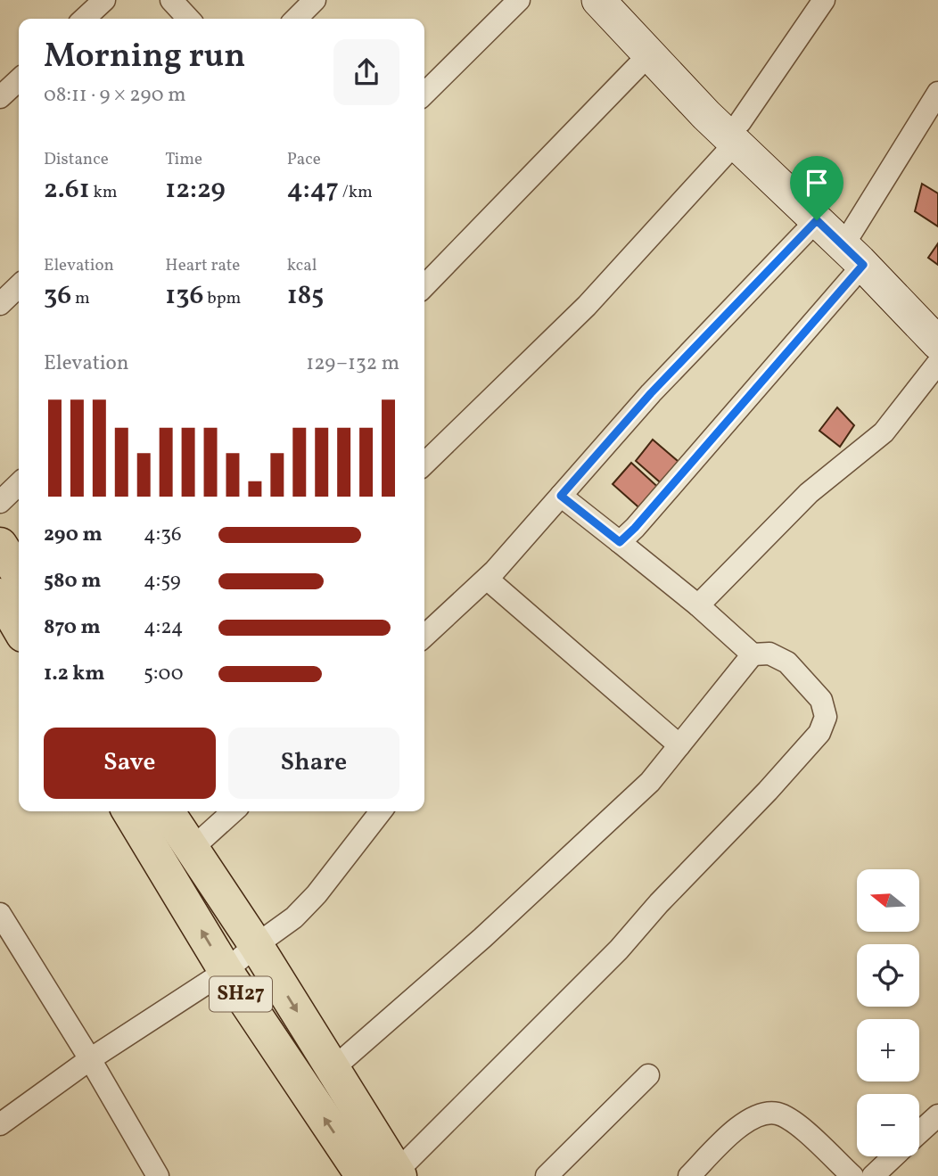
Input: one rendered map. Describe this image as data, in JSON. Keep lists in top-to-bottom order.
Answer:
{
  "streets": {
    "main road": ["SH27"]
  },
  "north": "left",
  "page": {
    "heading": ["Morning run", "08:11 · 9 × 290 m"],
    "stats": [
      ["Distance", "2.61 km"],
      ["Time", "12:29"],
      ["Pace", "4:47 /km"],
      ["Elevation", "36 m"],
      ["Heart rate", "136 bpm"],
      ["kcal", "185"]
    ],
    "chart": ["Elevation", "129–132 m"],
    "list": [
      {
        "name": "290 m",
        "note": "4:36"
      },
      {
        "name": "580 m",
        "note": "4:59"
      },
      {
        "name": "870 m",
        "note": "4:24"
      },
      {
        "name": "1.2 km",
        "note": "5:00"
      }
    ],
    "buttons": ["Save", "Share"],
    "map_buttons": ["+", "−"]
  }
}
